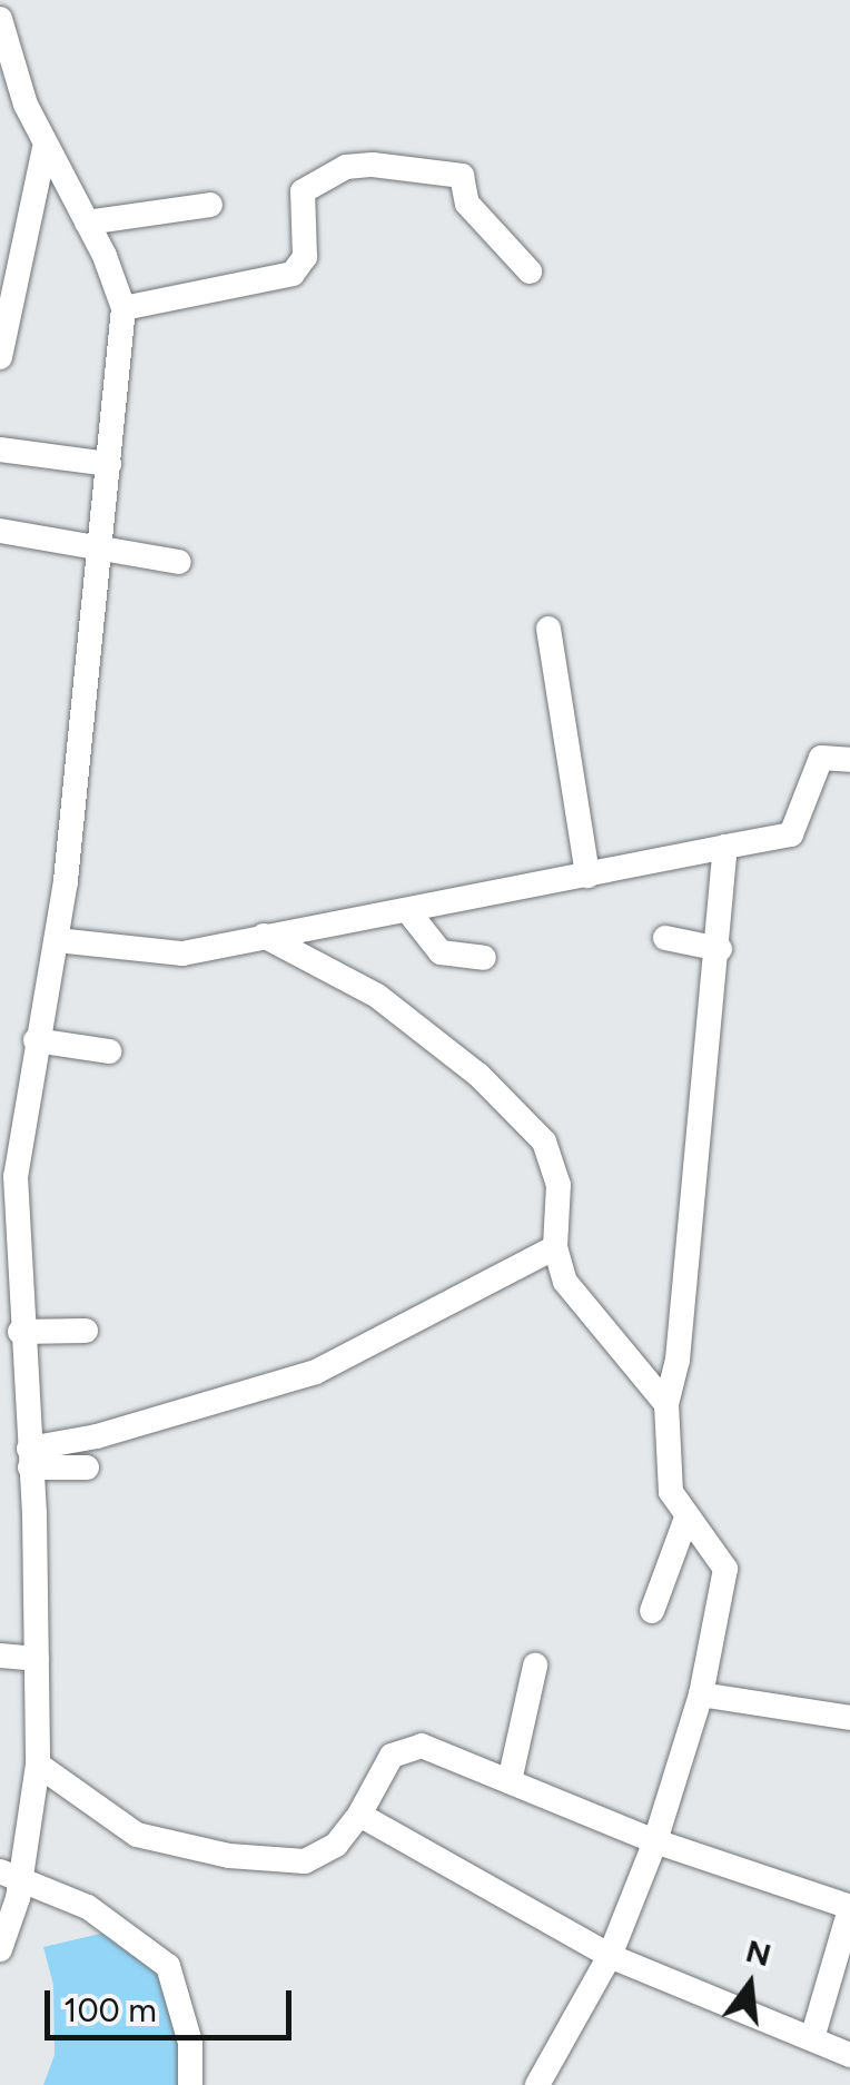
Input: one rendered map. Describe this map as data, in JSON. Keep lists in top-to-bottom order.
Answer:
{
  "scale_bar": "100 m",
  "north": "top"
}
